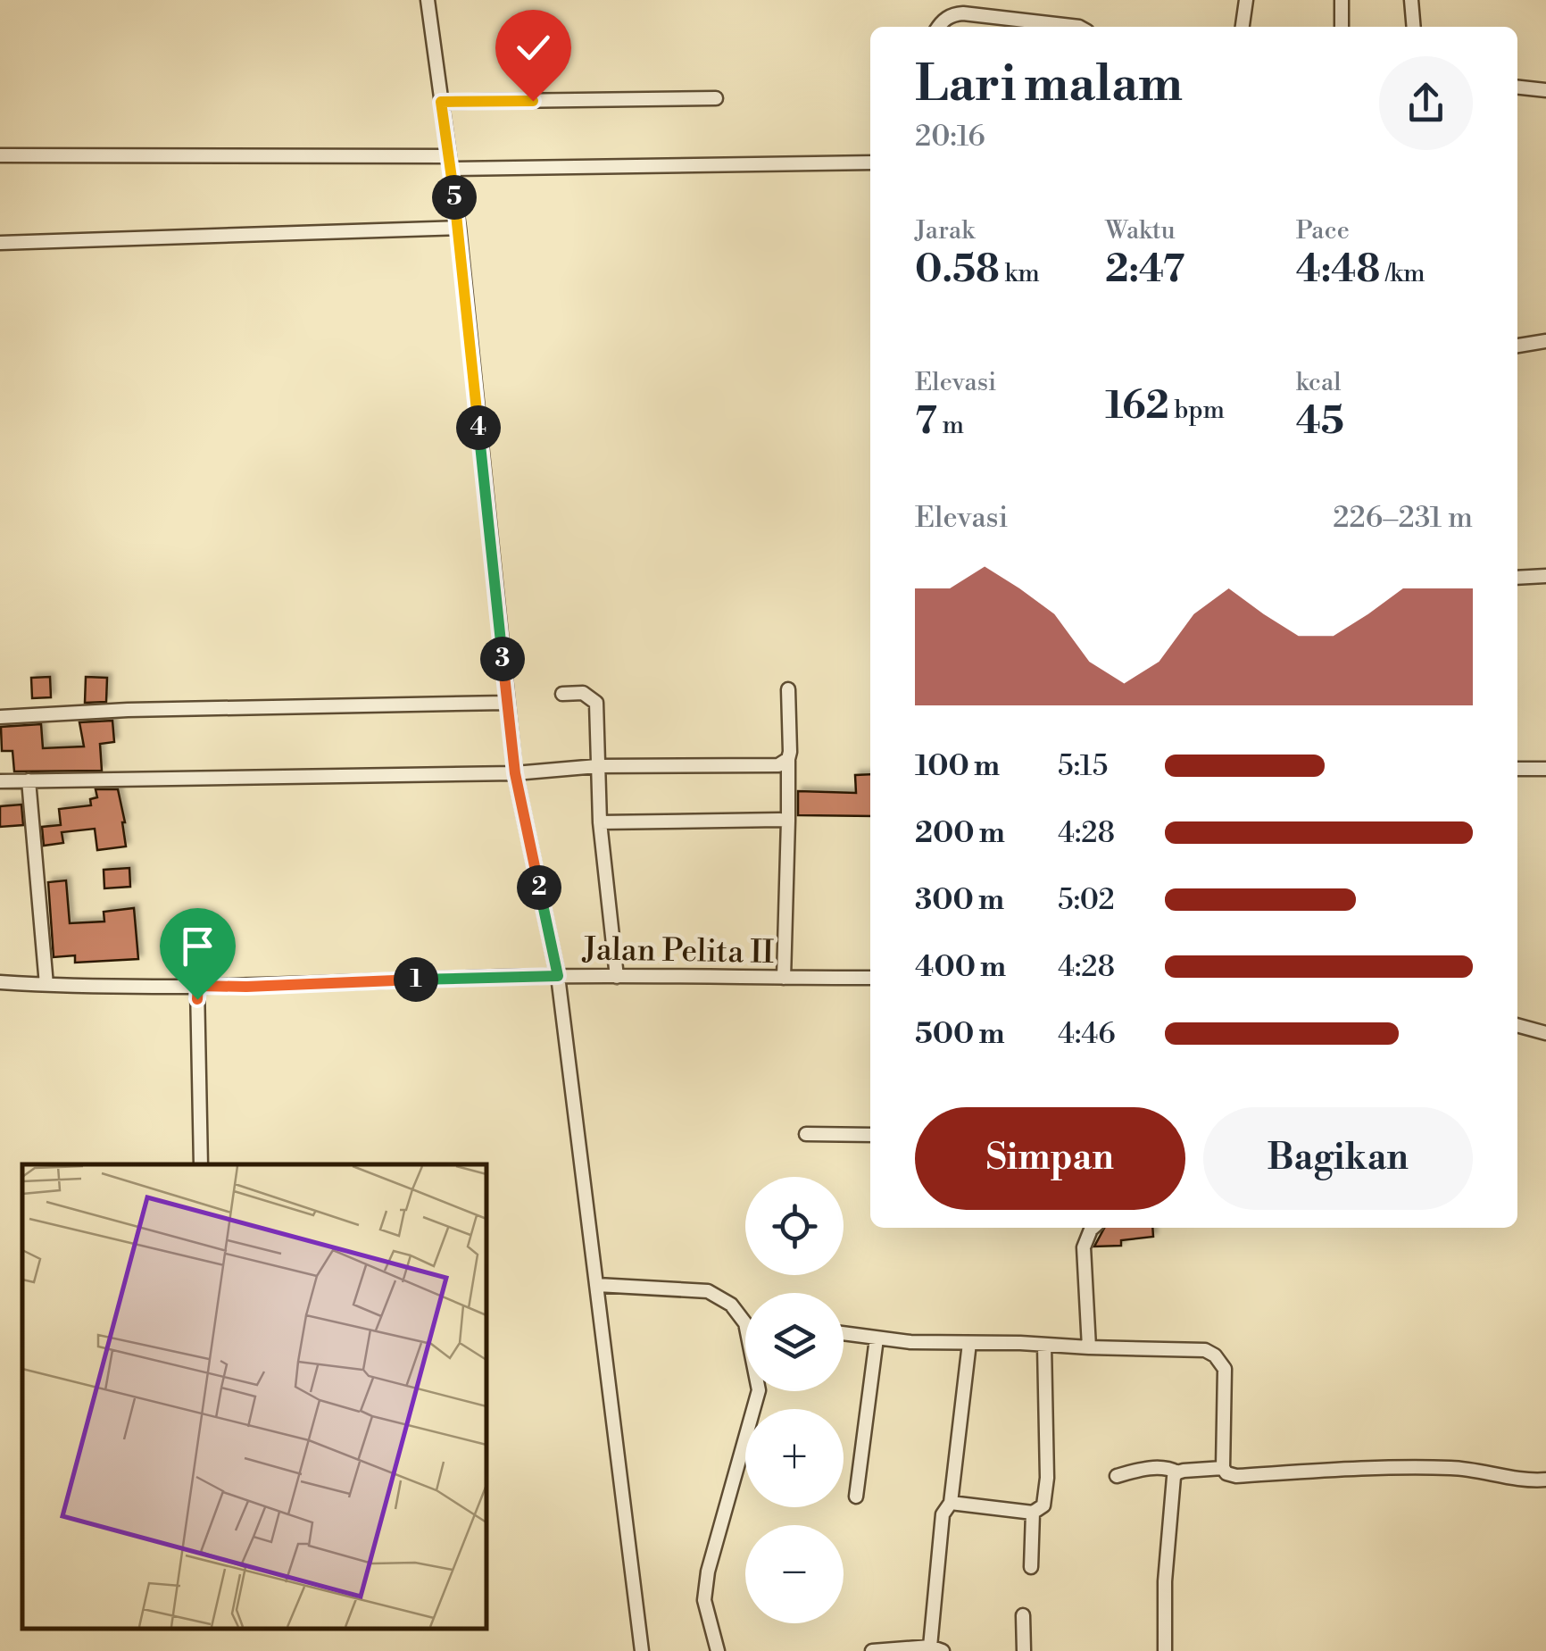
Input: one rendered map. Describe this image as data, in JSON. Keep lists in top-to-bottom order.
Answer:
{
  "streets": {
    "street": ["Jalan Pelita II"]
  },
  "page": {
    "heading": ["Lari malam", "20:16"],
    "pins": [
      "5",
      "4",
      "3",
      "2",
      "1"
    ],
    "stats": [
      ["Jarak", "0.58 km"],
      ["Waktu", "2:47"],
      ["Pace", "4:48 /km"],
      ["Elevasi", "7 m"],
      ["162 bpm"],
      ["kcal", "45"]
    ],
    "chart": ["Elevasi", "226–231 m"],
    "list": [
      {
        "name": "100 m",
        "note": "5:15"
      },
      {
        "name": "200 m",
        "note": "4:28"
      },
      {
        "name": "300 m",
        "note": "5:02"
      },
      {
        "name": "400 m",
        "note": "4:28"
      },
      {
        "name": "500 m",
        "note": "4:46"
      }
    ],
    "buttons": ["Simpan", "Bagikan"],
    "map_buttons": ["+", "−"]
  }
}
